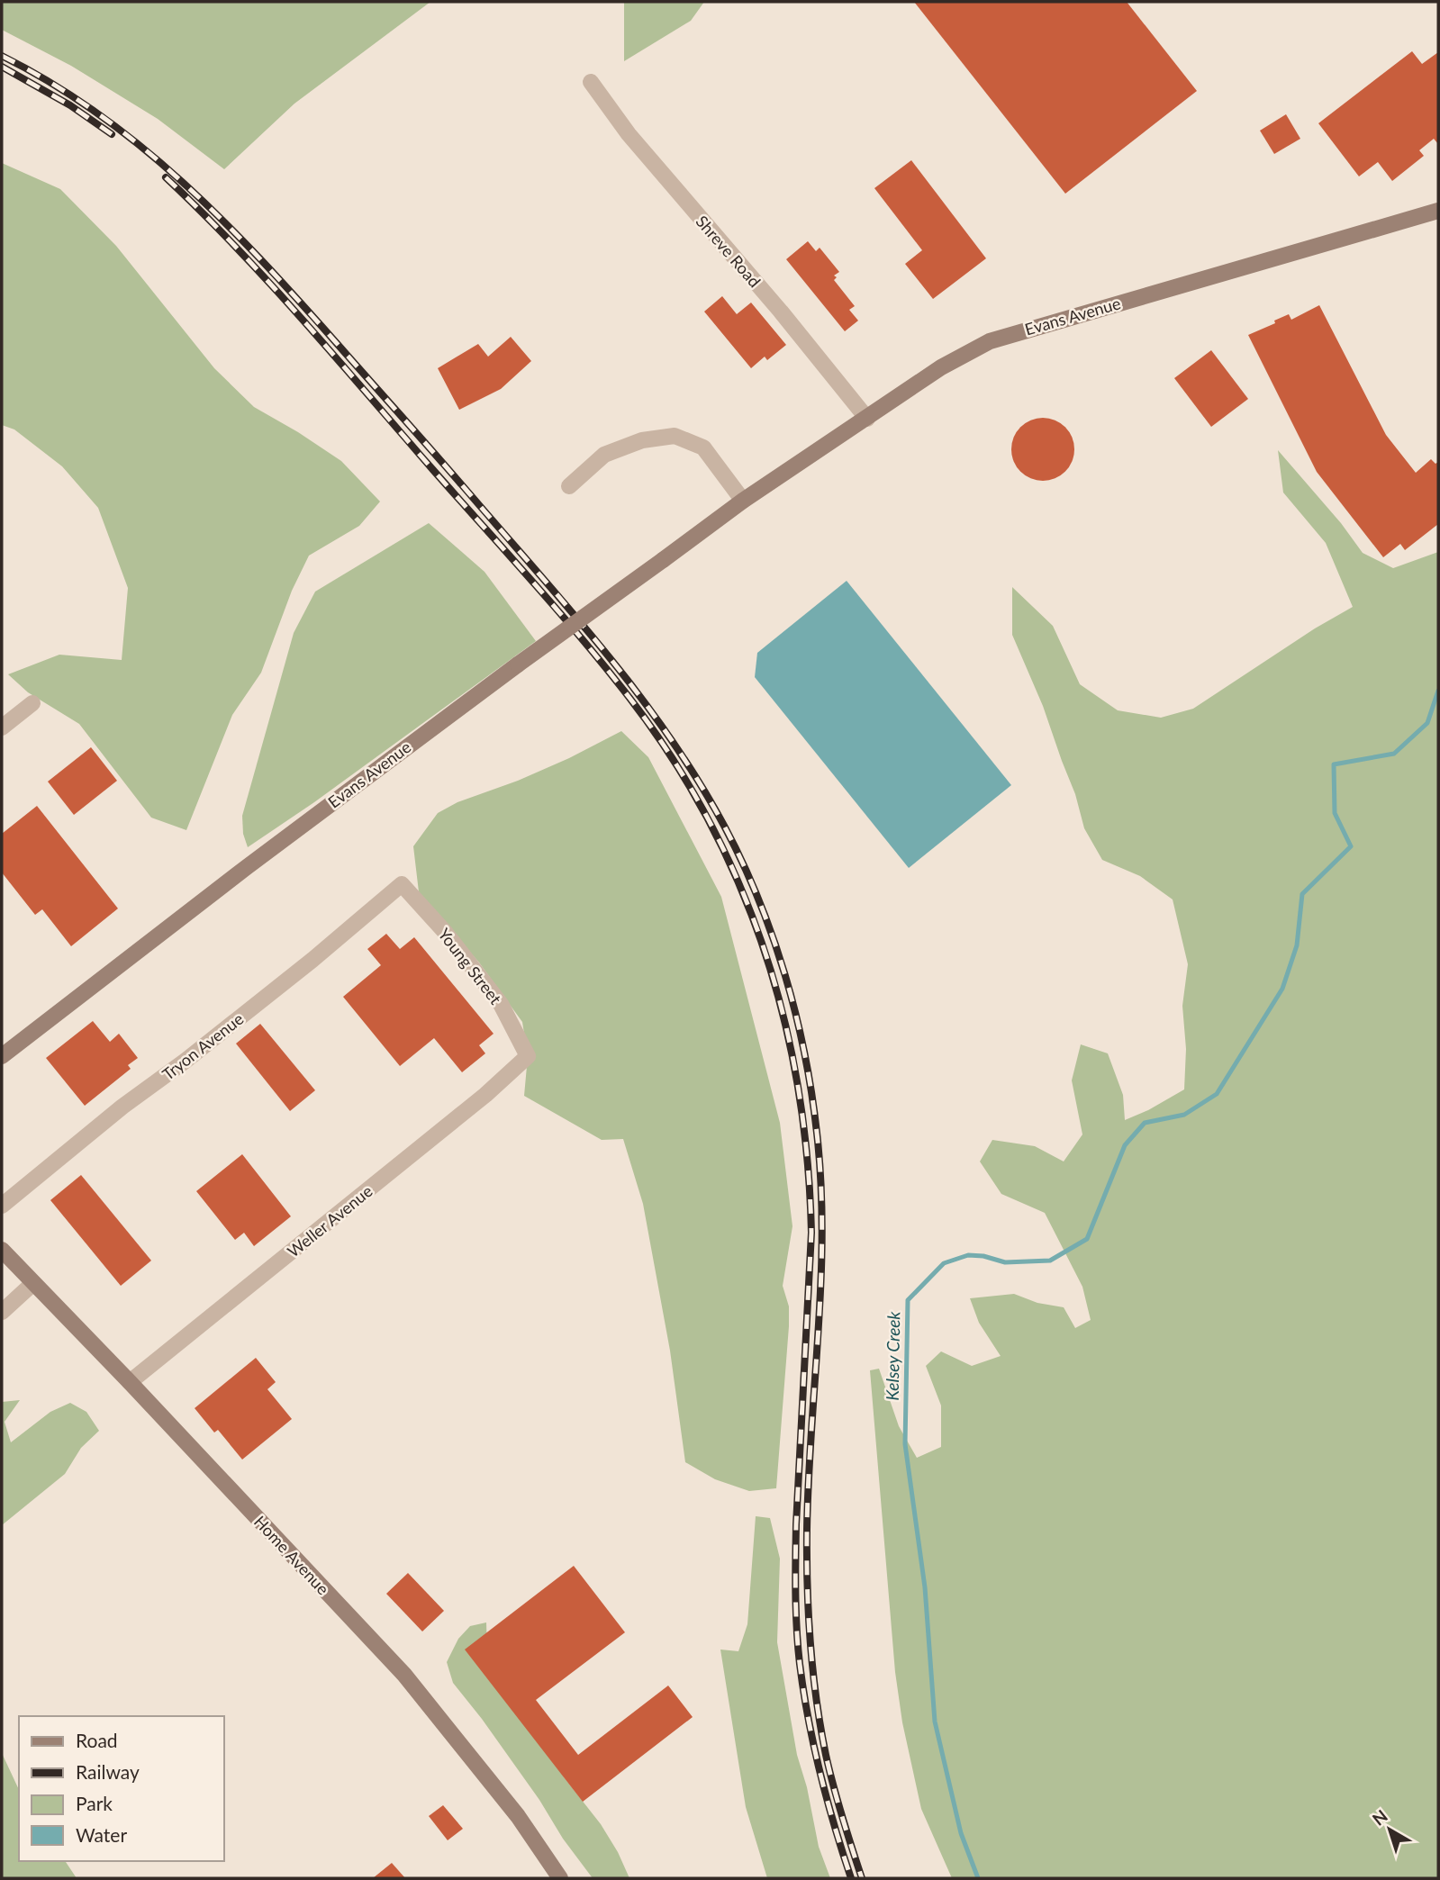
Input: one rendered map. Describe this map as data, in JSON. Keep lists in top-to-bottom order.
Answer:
{
  "streets": {
    "street": [
      "Shreve Road",
      "Evans Avenue",
      "Young Street",
      "Tryon Avenue",
      "Weller Avenue",
      "Home Avenue"
    ]
  },
  "crossings": [
    ["Shreve Road", "Evans Avenue"],
    ["Young Street", "Tryon Avenue"],
    ["Young Street", "Weller Avenue"],
    ["Weller Avenue", "Home Avenue"]
  ],
  "water": ["Kelsey Creek"],
  "legend": [
    "Road",
    "Railway",
    "Park",
    "Water"
  ],
  "north": "top left"
}
